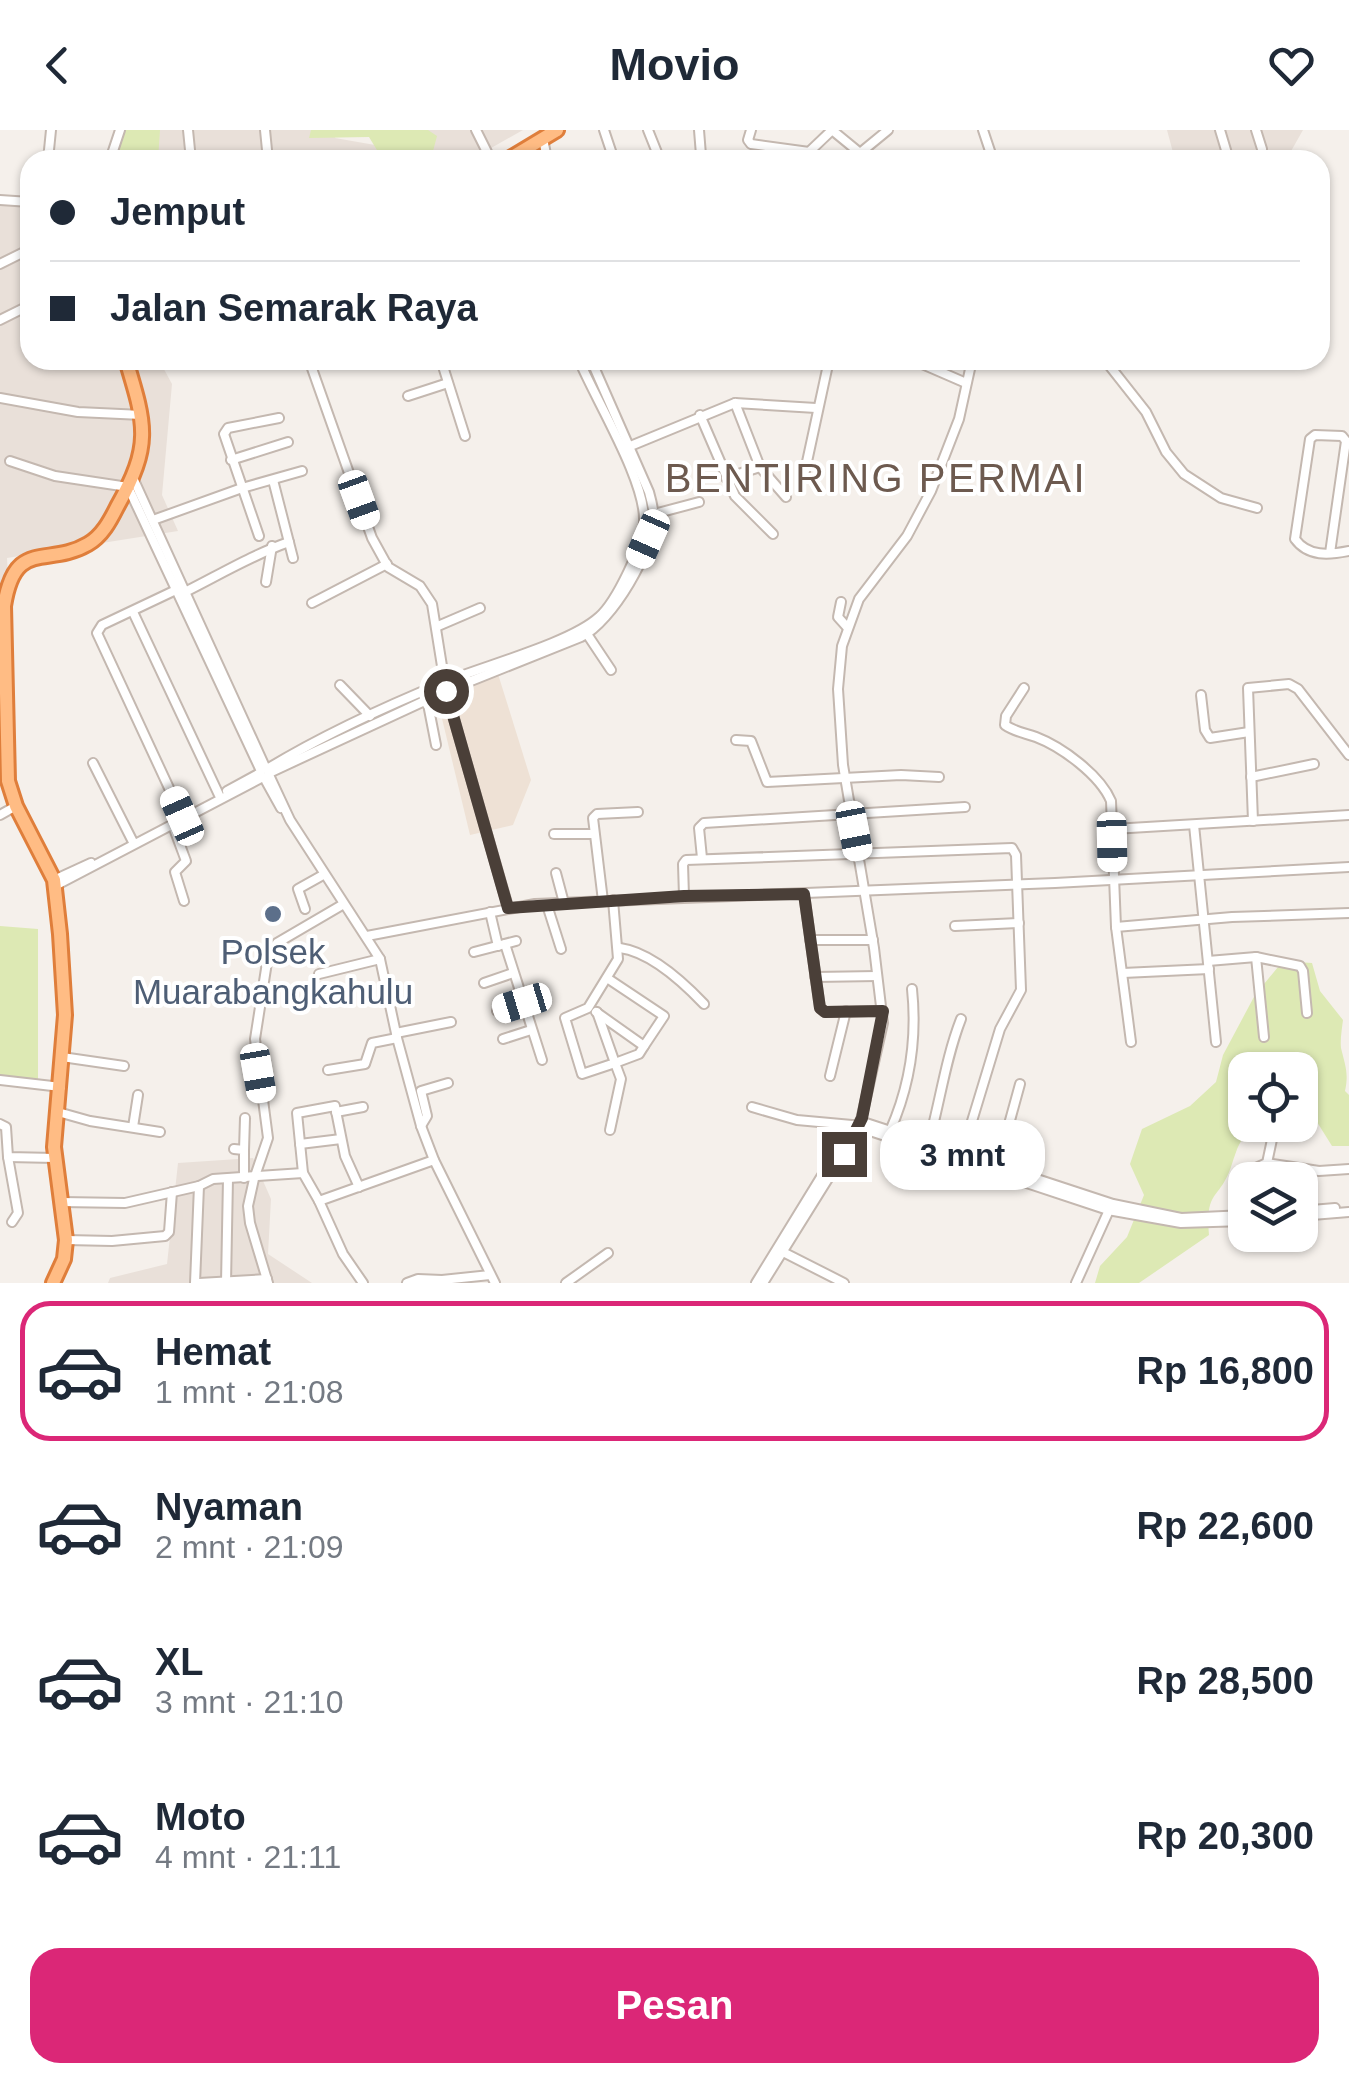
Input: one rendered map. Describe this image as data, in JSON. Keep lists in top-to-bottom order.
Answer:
{
  "districts": ["BENTIRING PERMAI"],
  "places": ["Polsek Muarabangkahulu"],
  "page": {
    "header": "Movio",
    "banner": ["Jemput", "Jalan Semarak Raya"],
    "bubble": "3 mnt",
    "list": [
      {
        "name": "Hemat",
        "note": "1 mnt · 21:08",
        "value": "Rp 16,800"
      },
      {
        "name": "Nyaman",
        "note": "2 mnt · 21:09",
        "value": "Rp 22,600"
      },
      {
        "name": "XL",
        "note": "3 mnt · 21:10",
        "value": "Rp 28,500"
      },
      {
        "name": "Moto",
        "note": "4 mnt · 21:11",
        "value": "Rp 20,300"
      }
    ],
    "buttons": "Pesan"
  }
}
